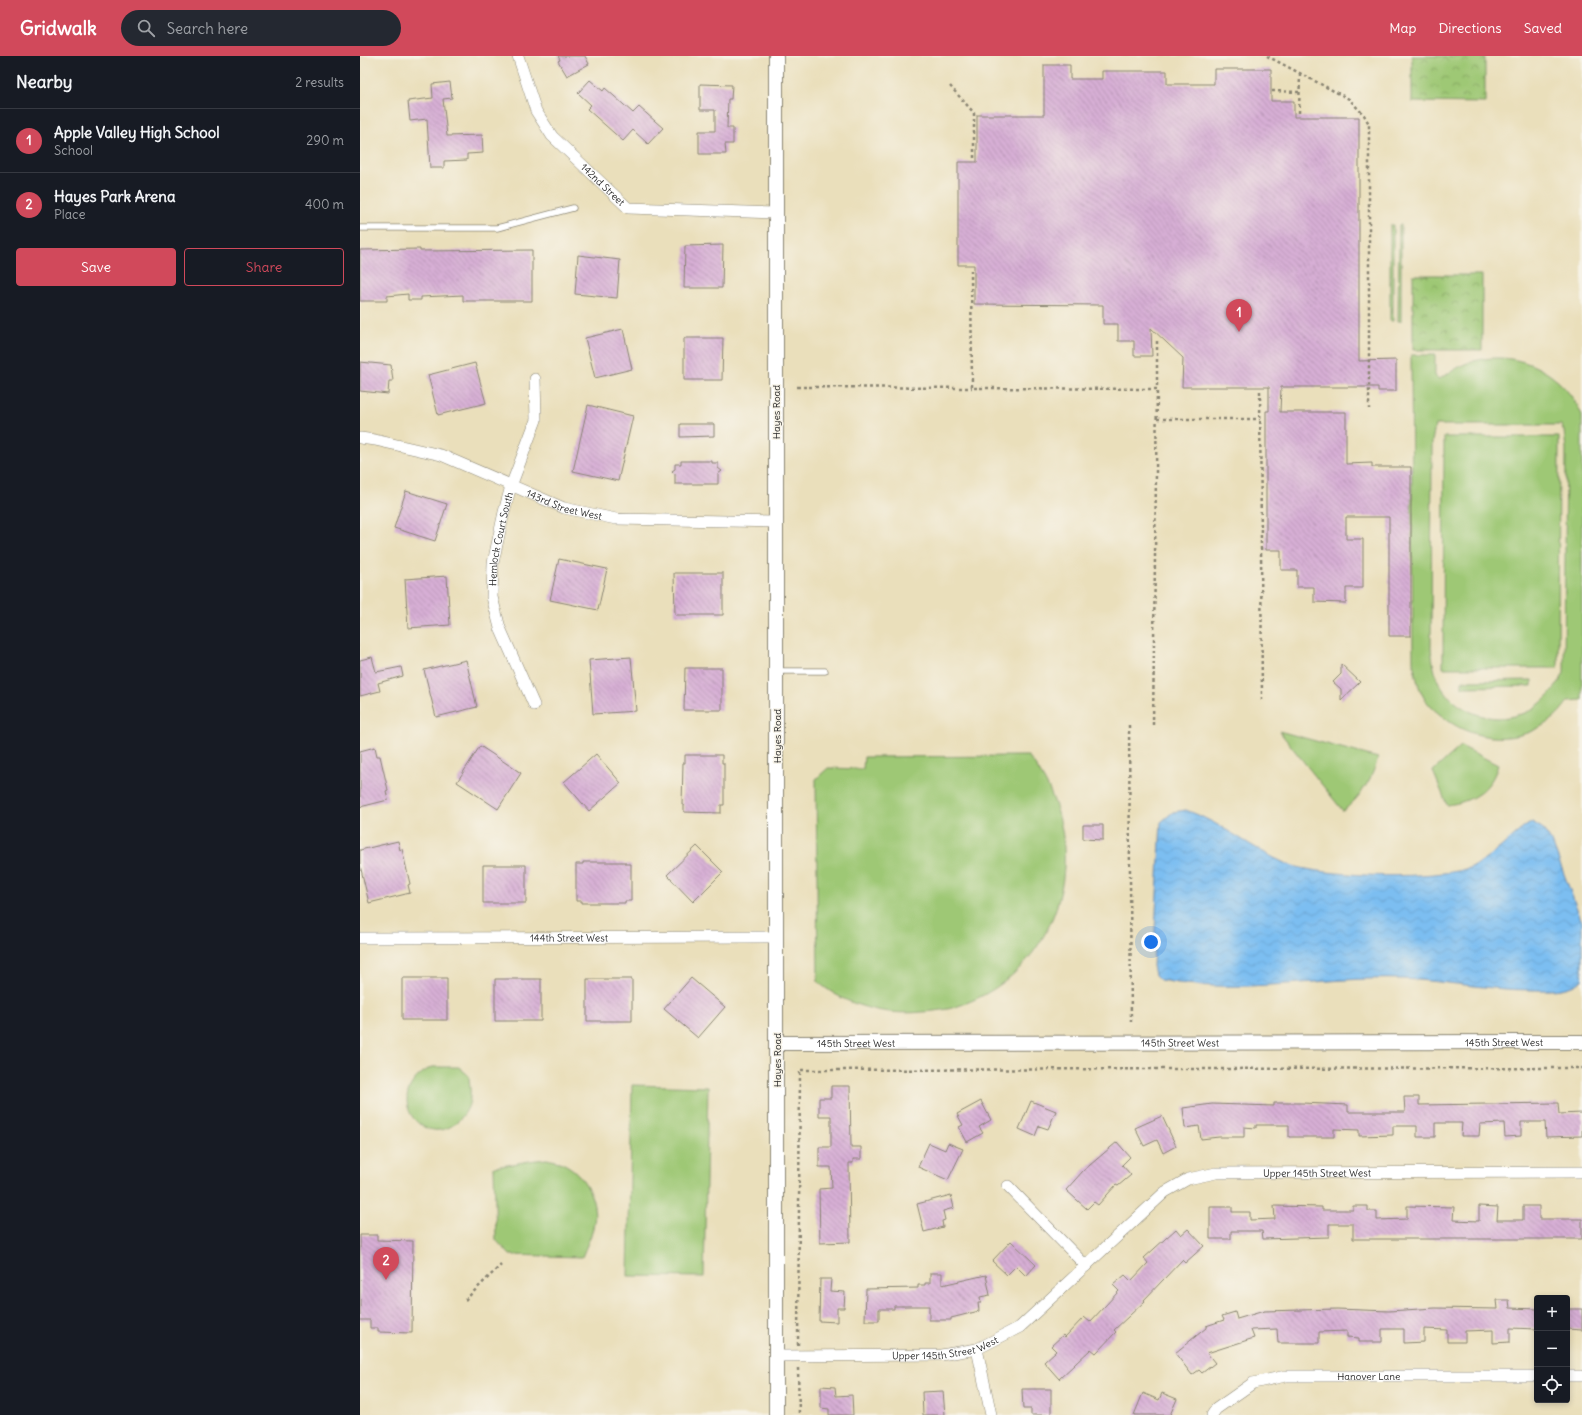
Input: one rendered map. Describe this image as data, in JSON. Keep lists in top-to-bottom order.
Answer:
{
  "streets": {
    "street": [
      "142nd Street",
      "Hayes Road",
      "143rd Street West",
      "Hemlock Court South",
      "144th Street West",
      "145th Street West",
      "Upper 145th Street West",
      "Hanover Lane"
    ]
  },
  "crossings": [
    ["142nd Street", "Hayes Road"],
    ["Hayes Road", "143rd Street West"],
    ["Hayes Road", "144th Street West"],
    ["Hayes Road", "145th Street West"],
    ["Hayes Road", "Upper 145th Street West"],
    ["143rd Street West", "Hemlock Court South"]
  ],
  "page": {
    "header": "Gridwalk",
    "search": "Search here",
    "nav": ["Map", "Directions", "Saved"],
    "heading": ["Nearby", "2 results"],
    "list": [
      {
        "mark": "1",
        "name": "Apple Valley High School",
        "note": "School",
        "value": "290 m"
      },
      {
        "mark": "2",
        "name": "Hayes Park Arena",
        "note": "Place",
        "value": "400 m"
      }
    ],
    "buttons": ["Save", "Share"],
    "pins": ["1", "2"],
    "map_buttons": ["+", "−"]
  }
}
